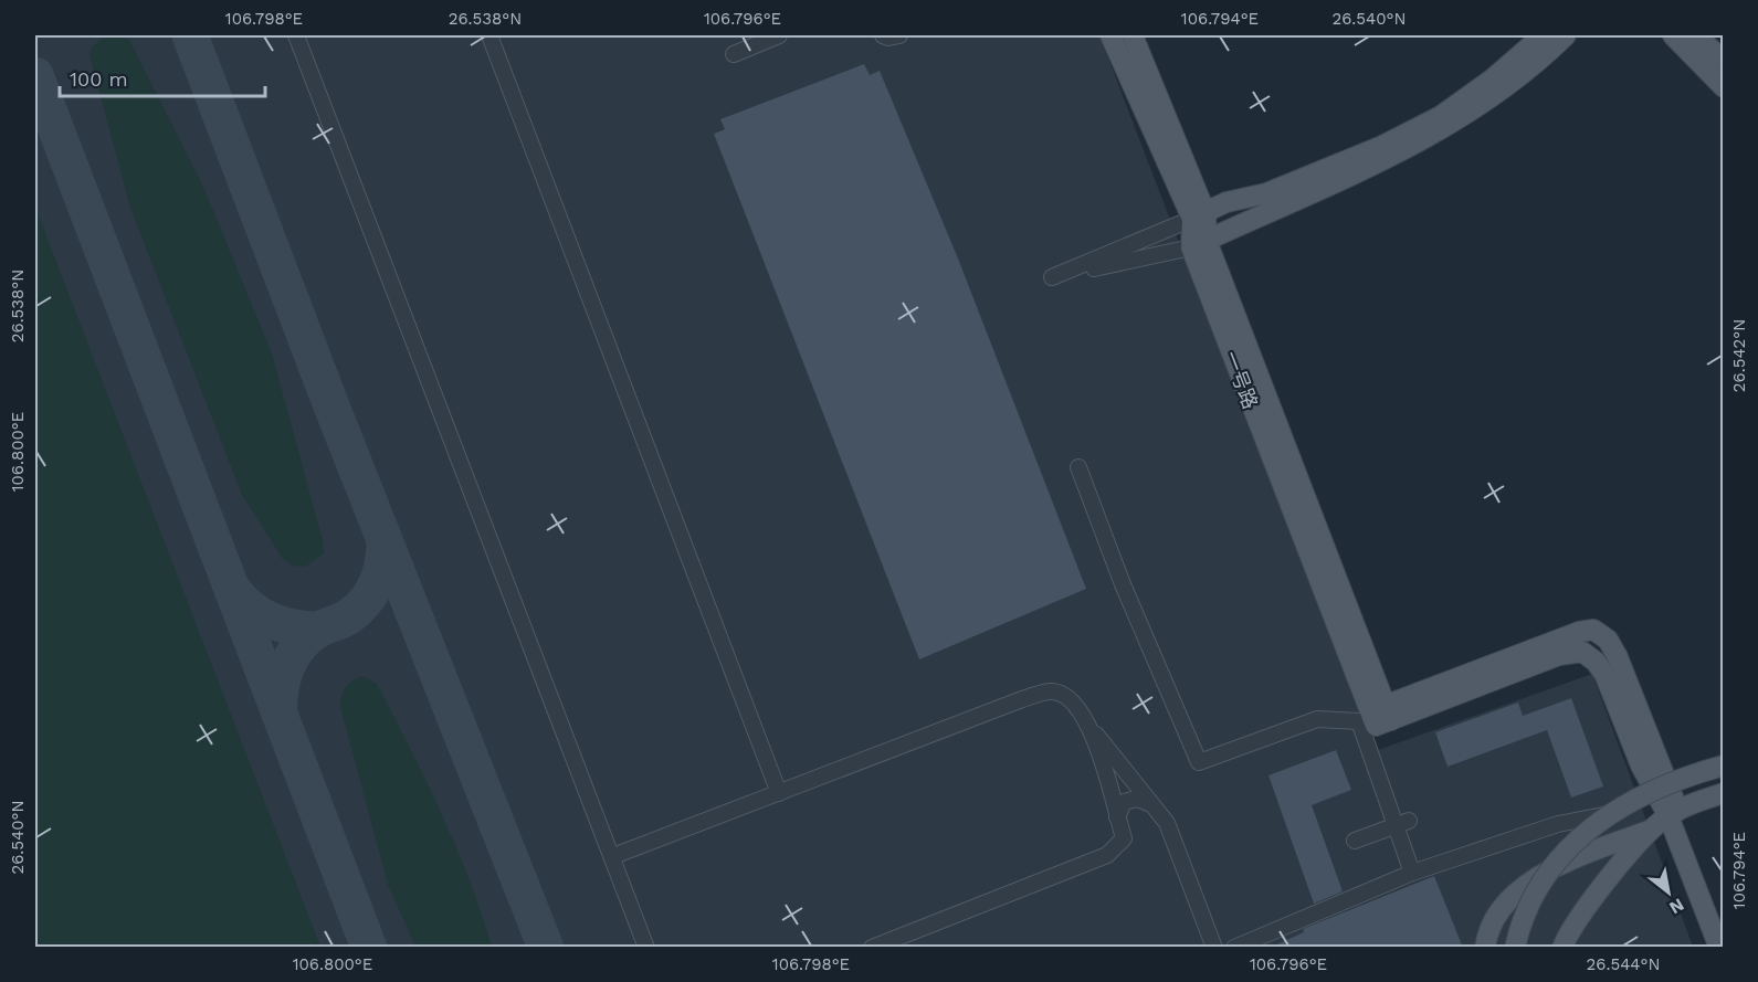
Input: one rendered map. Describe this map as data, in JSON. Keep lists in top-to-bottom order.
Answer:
{
  "streets": {
    "main road": ["一号路"]
  },
  "scale_bar": "100 m",
  "north": "bottom right",
  "coordinates": [
    "106.798°E",
    "26.538°N",
    "106.796°E",
    "106.794°E",
    "26.540°N",
    "26.542°N",
    "106.800°E",
    "26.544°N"
  ]
}
